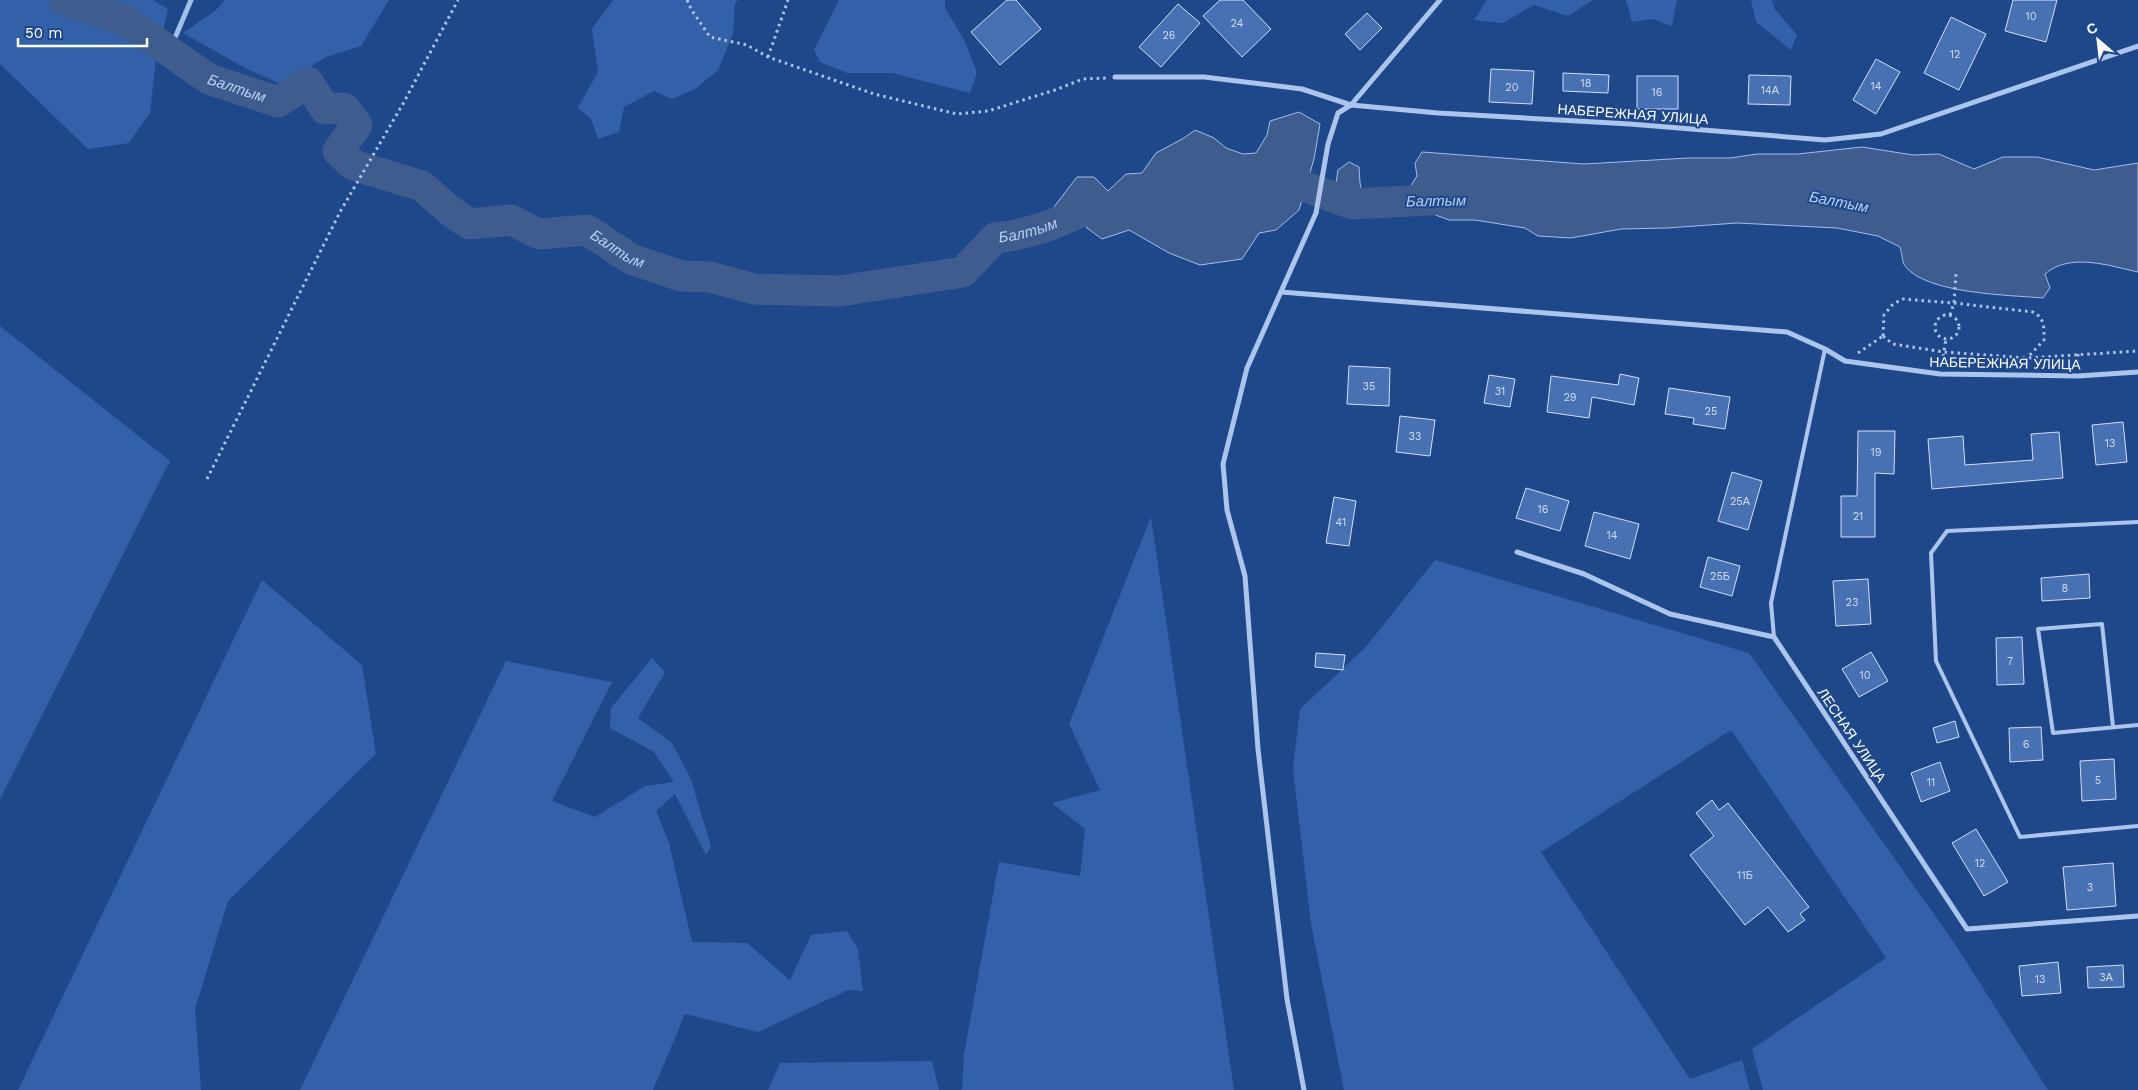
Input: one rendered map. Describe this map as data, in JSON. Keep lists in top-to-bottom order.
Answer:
{
  "streets": {
    "street": ["НАБЕРЕЖНАЯ УЛИЦА", "ЛЕСНАЯ УЛИЦА"]
  },
  "water": ["Балтым"],
  "house_numbers": [
    "10",
    "24",
    "26",
    "12",
    "18",
    "14",
    "20",
    "14А",
    "16",
    "35",
    "31",
    "29",
    "25",
    "33",
    "13",
    "19",
    "25А",
    "16",
    "21",
    "41",
    "14",
    "25Б",
    "8",
    "23",
    "7",
    "10",
    "6",
    "5",
    "11",
    "12",
    "11Б",
    "3",
    "3А",
    "13"
  ],
  "scale_bar": "50 m",
  "north": "top left"
}
